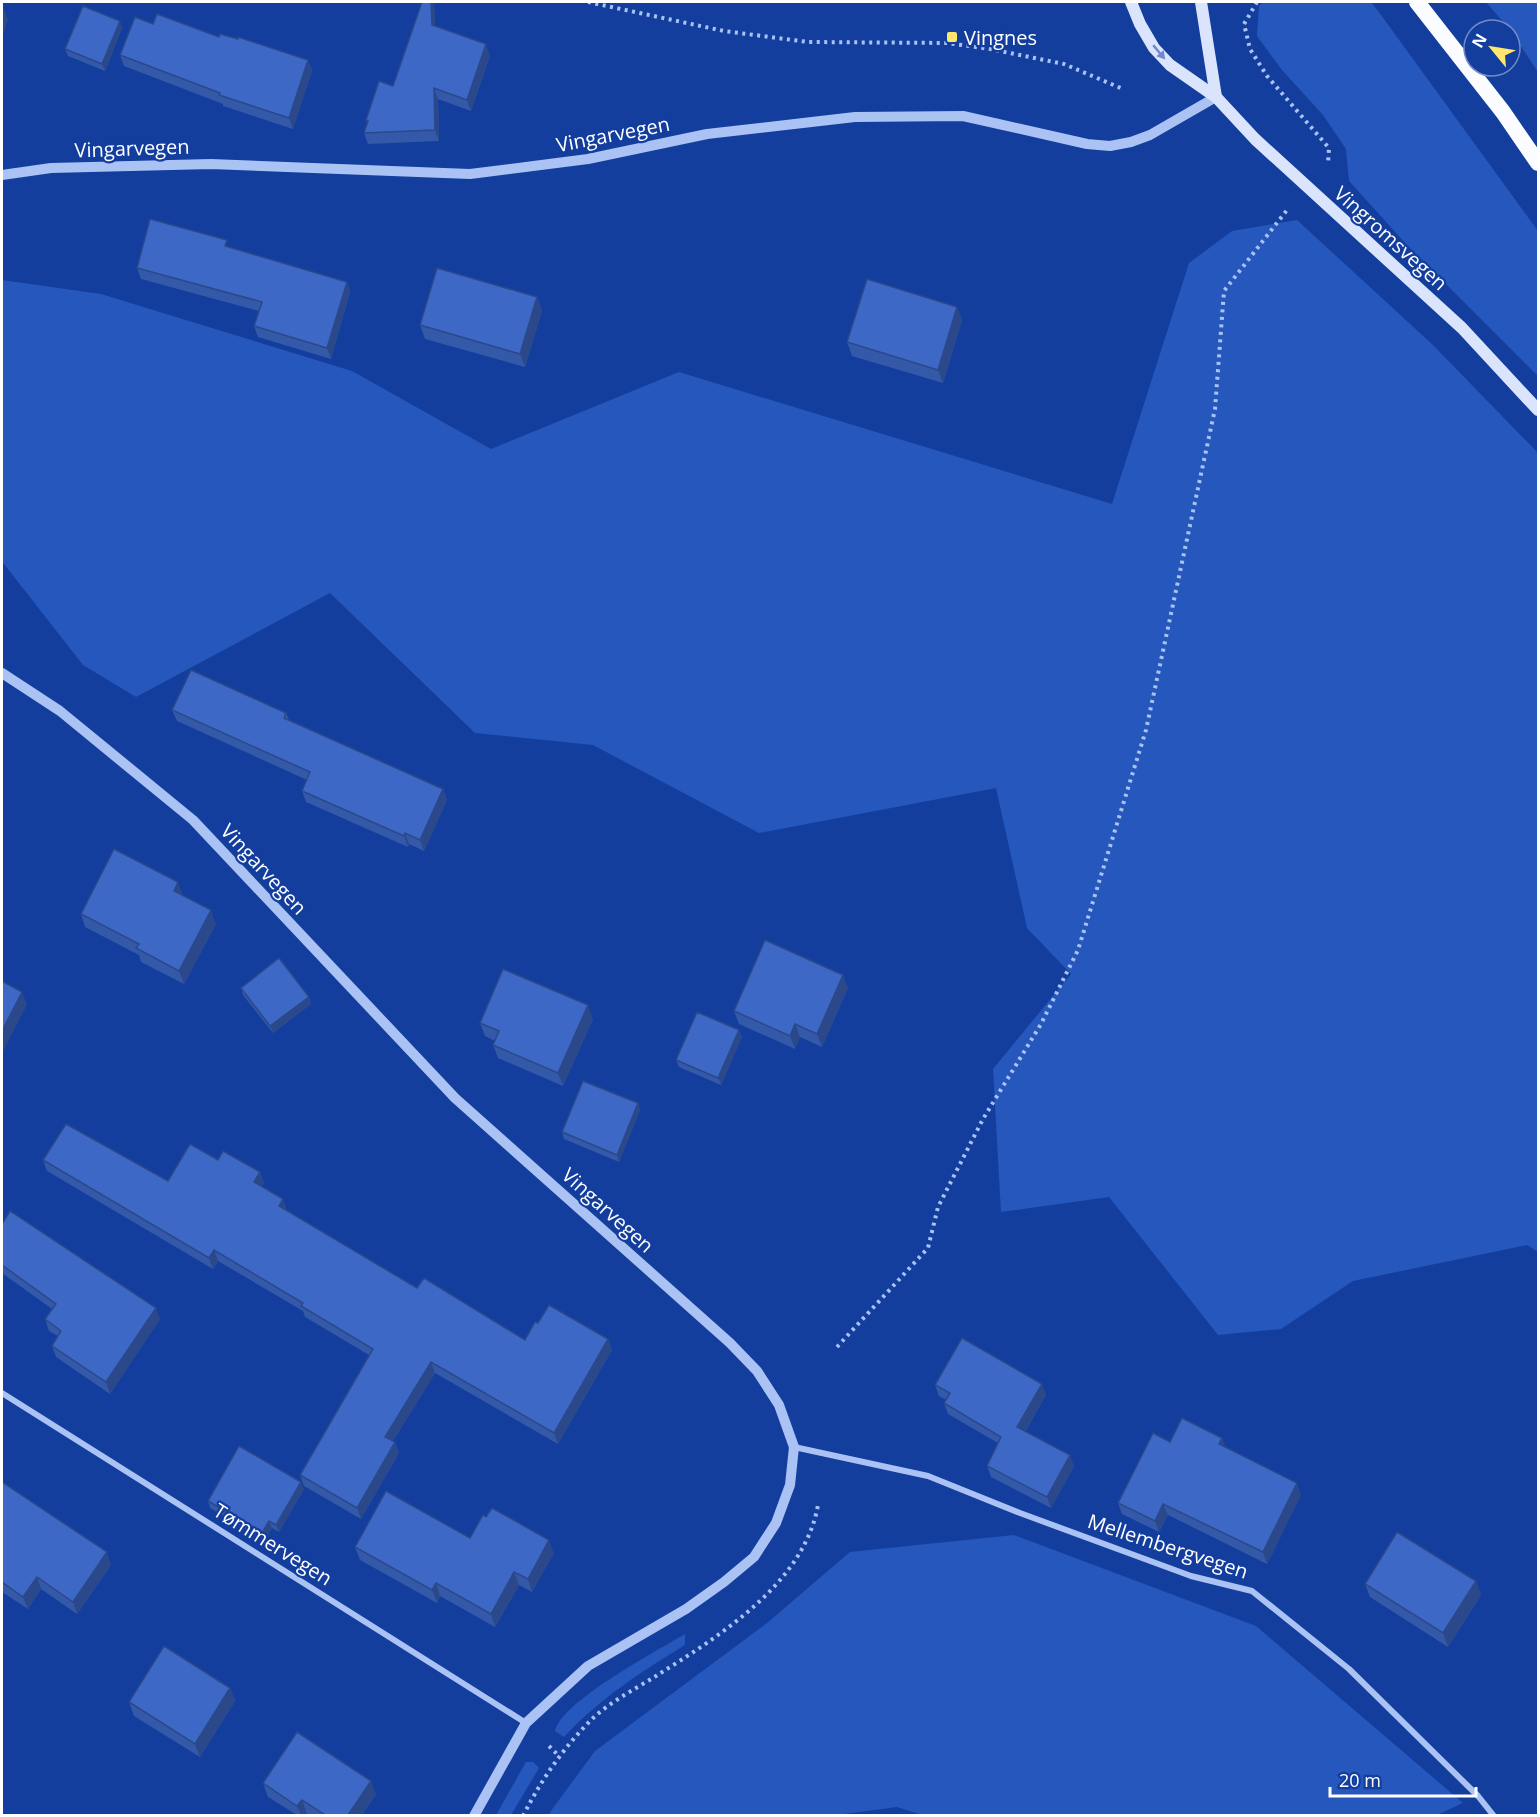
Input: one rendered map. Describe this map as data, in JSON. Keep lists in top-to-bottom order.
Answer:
{
  "streets": {
    "main road": ["Vingromsvegen"],
    "street": ["Vingarvegen", "Tømmervegen", "Mellembergvegen"]
  },
  "crossings": [
    ["Vingarvegen", "Vingromsvegen"],
    ["Vingarvegen", "Tømmervegen"],
    ["Vingarvegen", "Mellembergvegen"]
  ],
  "places": {
    "transit": ["Vingnes"]
  },
  "scale_bar": "20 m",
  "north": "top left"
}
